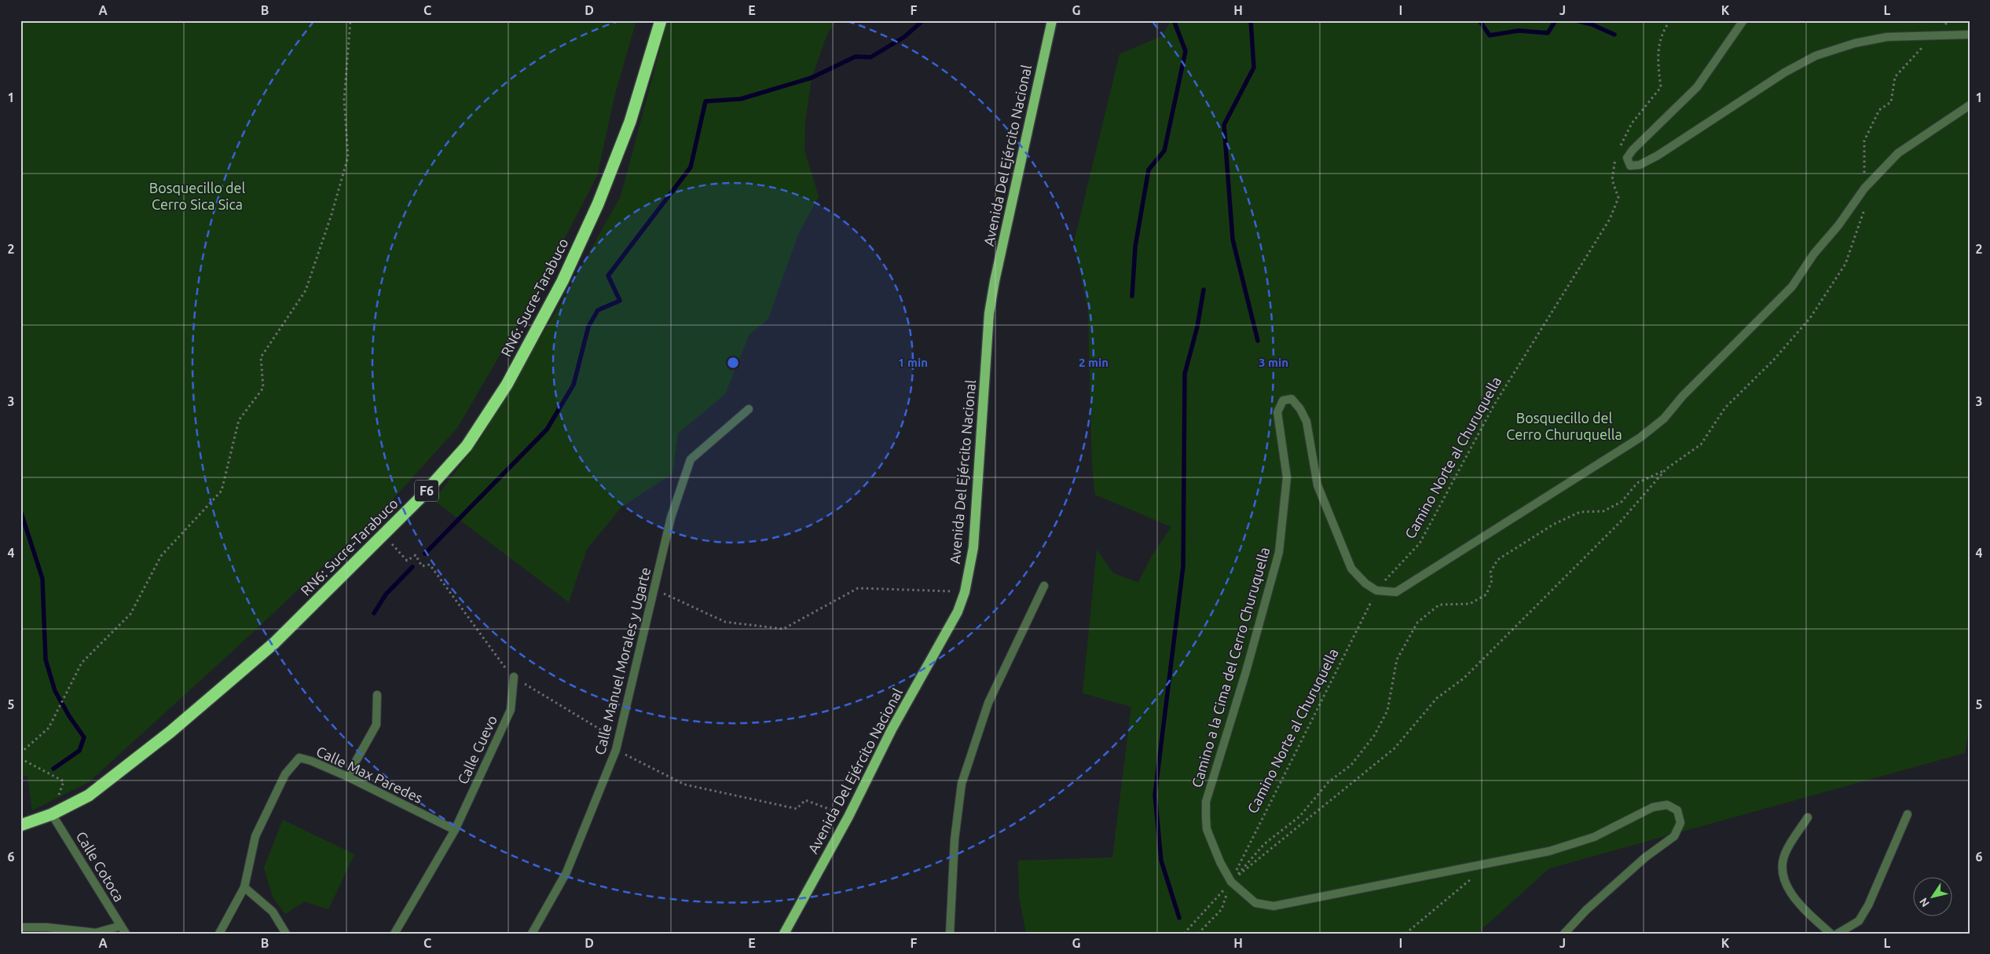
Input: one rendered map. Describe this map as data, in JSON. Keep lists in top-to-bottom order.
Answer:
{
  "streets": {
    "highway": ["RN6: Sucre-Tarabuco", "F6"],
    "main road": ["Avenida Del Ejército Nacional"],
    "street": [
      "Calle Manuel Morales y Ugarte",
      "Camino a la Cima del Cerro Churuquella",
      "Calle Cuevo",
      "Calle Max Paredes",
      "Calle Cotoca"
    ],
    "path": ["Camino Norte al Churuquella"]
  },
  "crossings": [
    ["RN6: Sucre-Tarabuco", "Calle Cotoca"],
    ["Camino Norte al Churuquella", "Camino a la Cima del Cerro Churuquella"],
    ["Calle Cuevo", "Calle Max Paredes"]
  ],
  "parks": ["Bosquecillo del Cerro Sica Sica", "Bosquecillo del Cerro Churuquella"],
  "north": "bottom left",
  "grid": {
    "columns": [
      "A",
      "B",
      "C",
      "D",
      "E",
      "F",
      "G",
      "H",
      "I",
      "J",
      "K",
      "L"
    ],
    "rows": [
      "1",
      "2",
      "3",
      "4",
      "5",
      "6"
    ]
  },
  "rings": ["1 min", "2 min", "3 min"]
}
